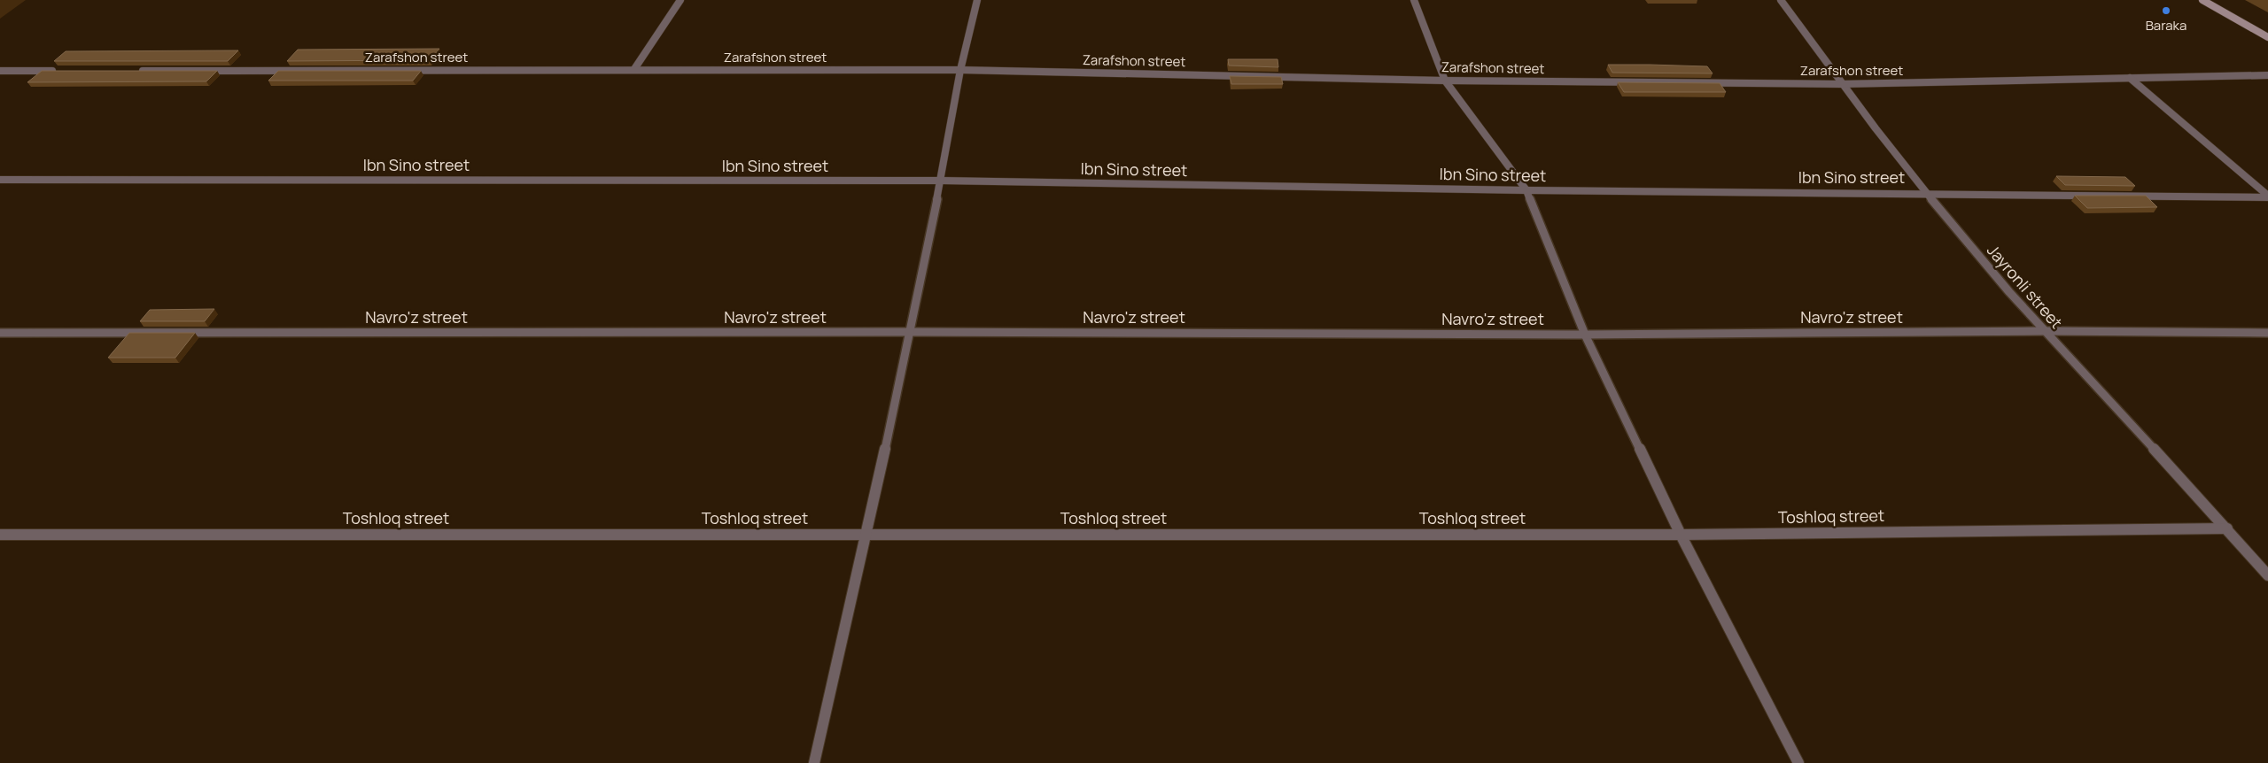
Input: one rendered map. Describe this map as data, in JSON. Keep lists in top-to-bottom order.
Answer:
{
  "streets": {
    "street": [
      "Zarafshon street",
      "Ibn Sino street",
      "Jayronli street",
      "Navro'z street",
      "Toshloq street"
    ]
  },
  "crossings": [
    ["Zarafshon street", "Jayronli street"],
    ["Ibn Sino street", "Jayronli street"],
    ["Jayronli street", "Navro'z street"],
    ["Jayronli street", "Toshloq street"]
  ],
  "places": ["Baraka"]
}
